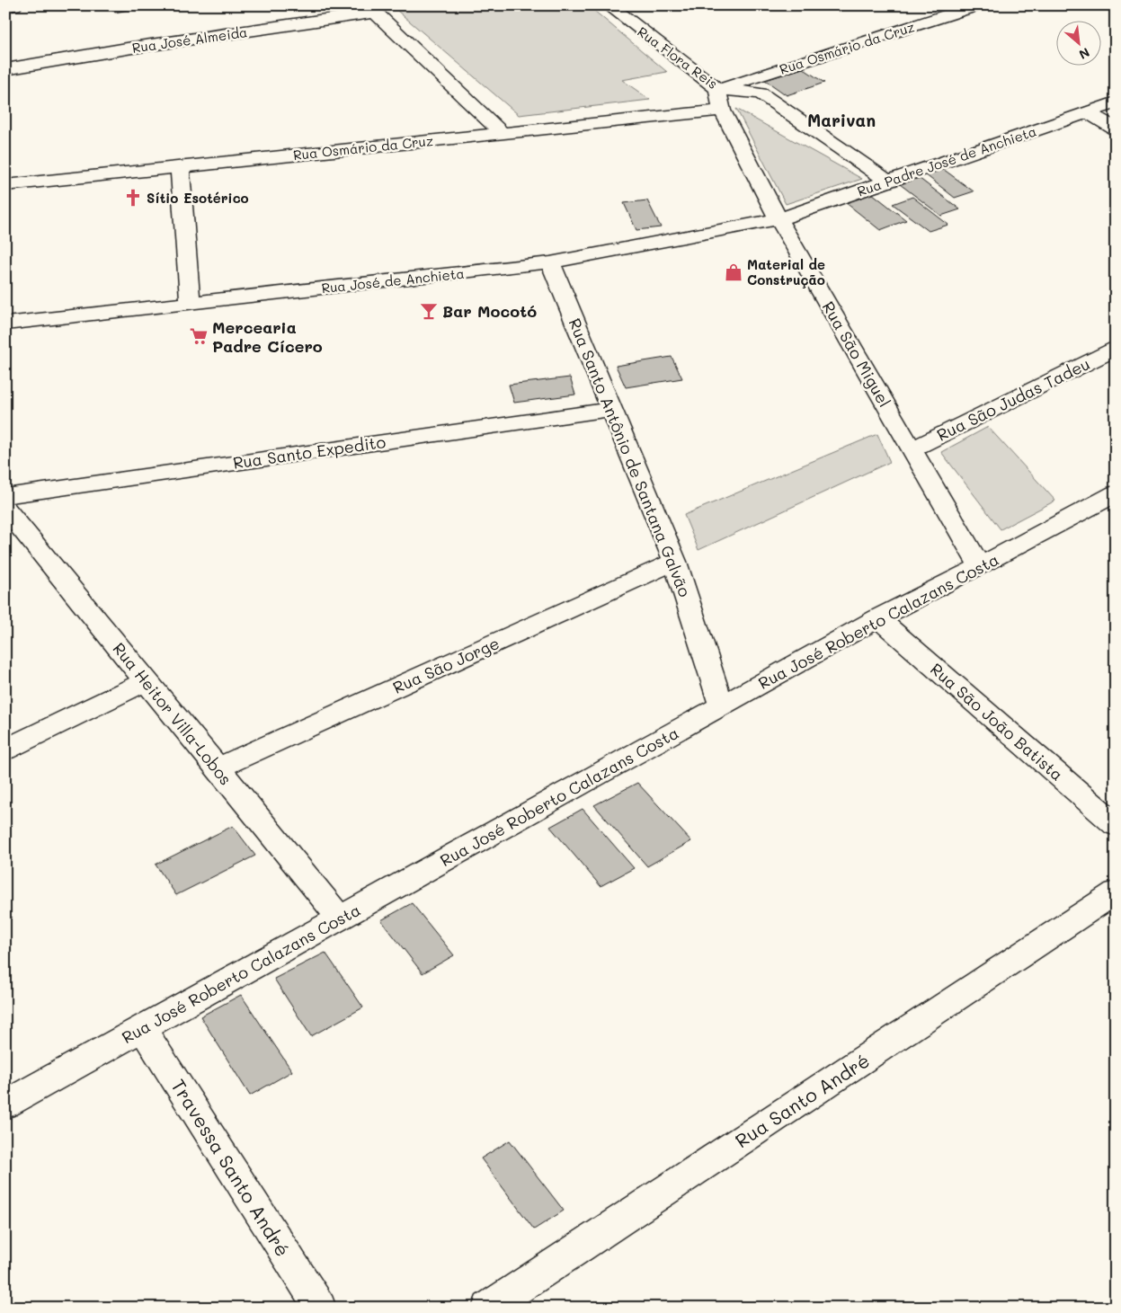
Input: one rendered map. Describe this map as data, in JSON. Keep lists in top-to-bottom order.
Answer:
{
  "streets": {
    "street": [
      "Rua José Almeida",
      "Rua Osmário da Cruz",
      "Rua Flora Reis",
      "Rua Padre José de Anchieta",
      "Rua José de Anchieta",
      "Rua São Miguel",
      "Rua São Judas Tadeu",
      "Rua Santo Expedito",
      "Rua Santo Antônio de Santana Galvão",
      "Rua José Roberto Calazans Costa",
      "Rua São Jorge",
      "Rua Heitor Villa-Lobos",
      "Rua São João Batista",
      "Rua Santo André",
      "Travessa Santo André"
    ]
  },
  "crossings": [
    ["Rua Osmário da Cruz", "Rua Flora Reis"],
    ["Rua Osmário da Cruz", "Rua São Miguel"],
    ["Rua Flora Reis", "Rua Padre José de Anchieta"],
    ["Rua Flora Reis", "Rua São Miguel"],
    ["Rua Padre José de Anchieta", "Rua José de Anchieta"],
    ["Rua Padre José de Anchieta", "Rua São Miguel"],
    ["Rua José de Anchieta", "Rua São Miguel"],
    ["Rua José de Anchieta", "Rua Santo Antônio de Santana Galvão"],
    ["Rua São Miguel", "Rua São Judas Tadeu"],
    ["Rua São Miguel", "Rua José Roberto Calazans Costa"],
    ["Rua Santo Expedito", "Rua Santo Antônio de Santana Galvão"],
    ["Rua Santo Antônio de Santana Galvão", "Rua José Roberto Calazans Costa"],
    ["Rua Santo Antônio de Santana Galvão", "Rua São Jorge"],
    ["Rua José Roberto Calazans Costa", "Rua Heitor Villa-Lobos"],
    ["Rua José Roberto Calazans Costa", "Rua São João Batista"],
    ["Rua José Roberto Calazans Costa", "Travessa Santo André"],
    ["Rua São Jorge", "Rua Heitor Villa-Lobos"]
  ],
  "districts": ["Marivan"],
  "places": {
    "church": ["Sítio Esotérico"],
    "shop": ["Material de Construção"],
    "bar": ["Bar Mocotó"],
    "supermarket": ["Mercearia Padre Cícero"]
  },
  "north": "bottom right"
}
